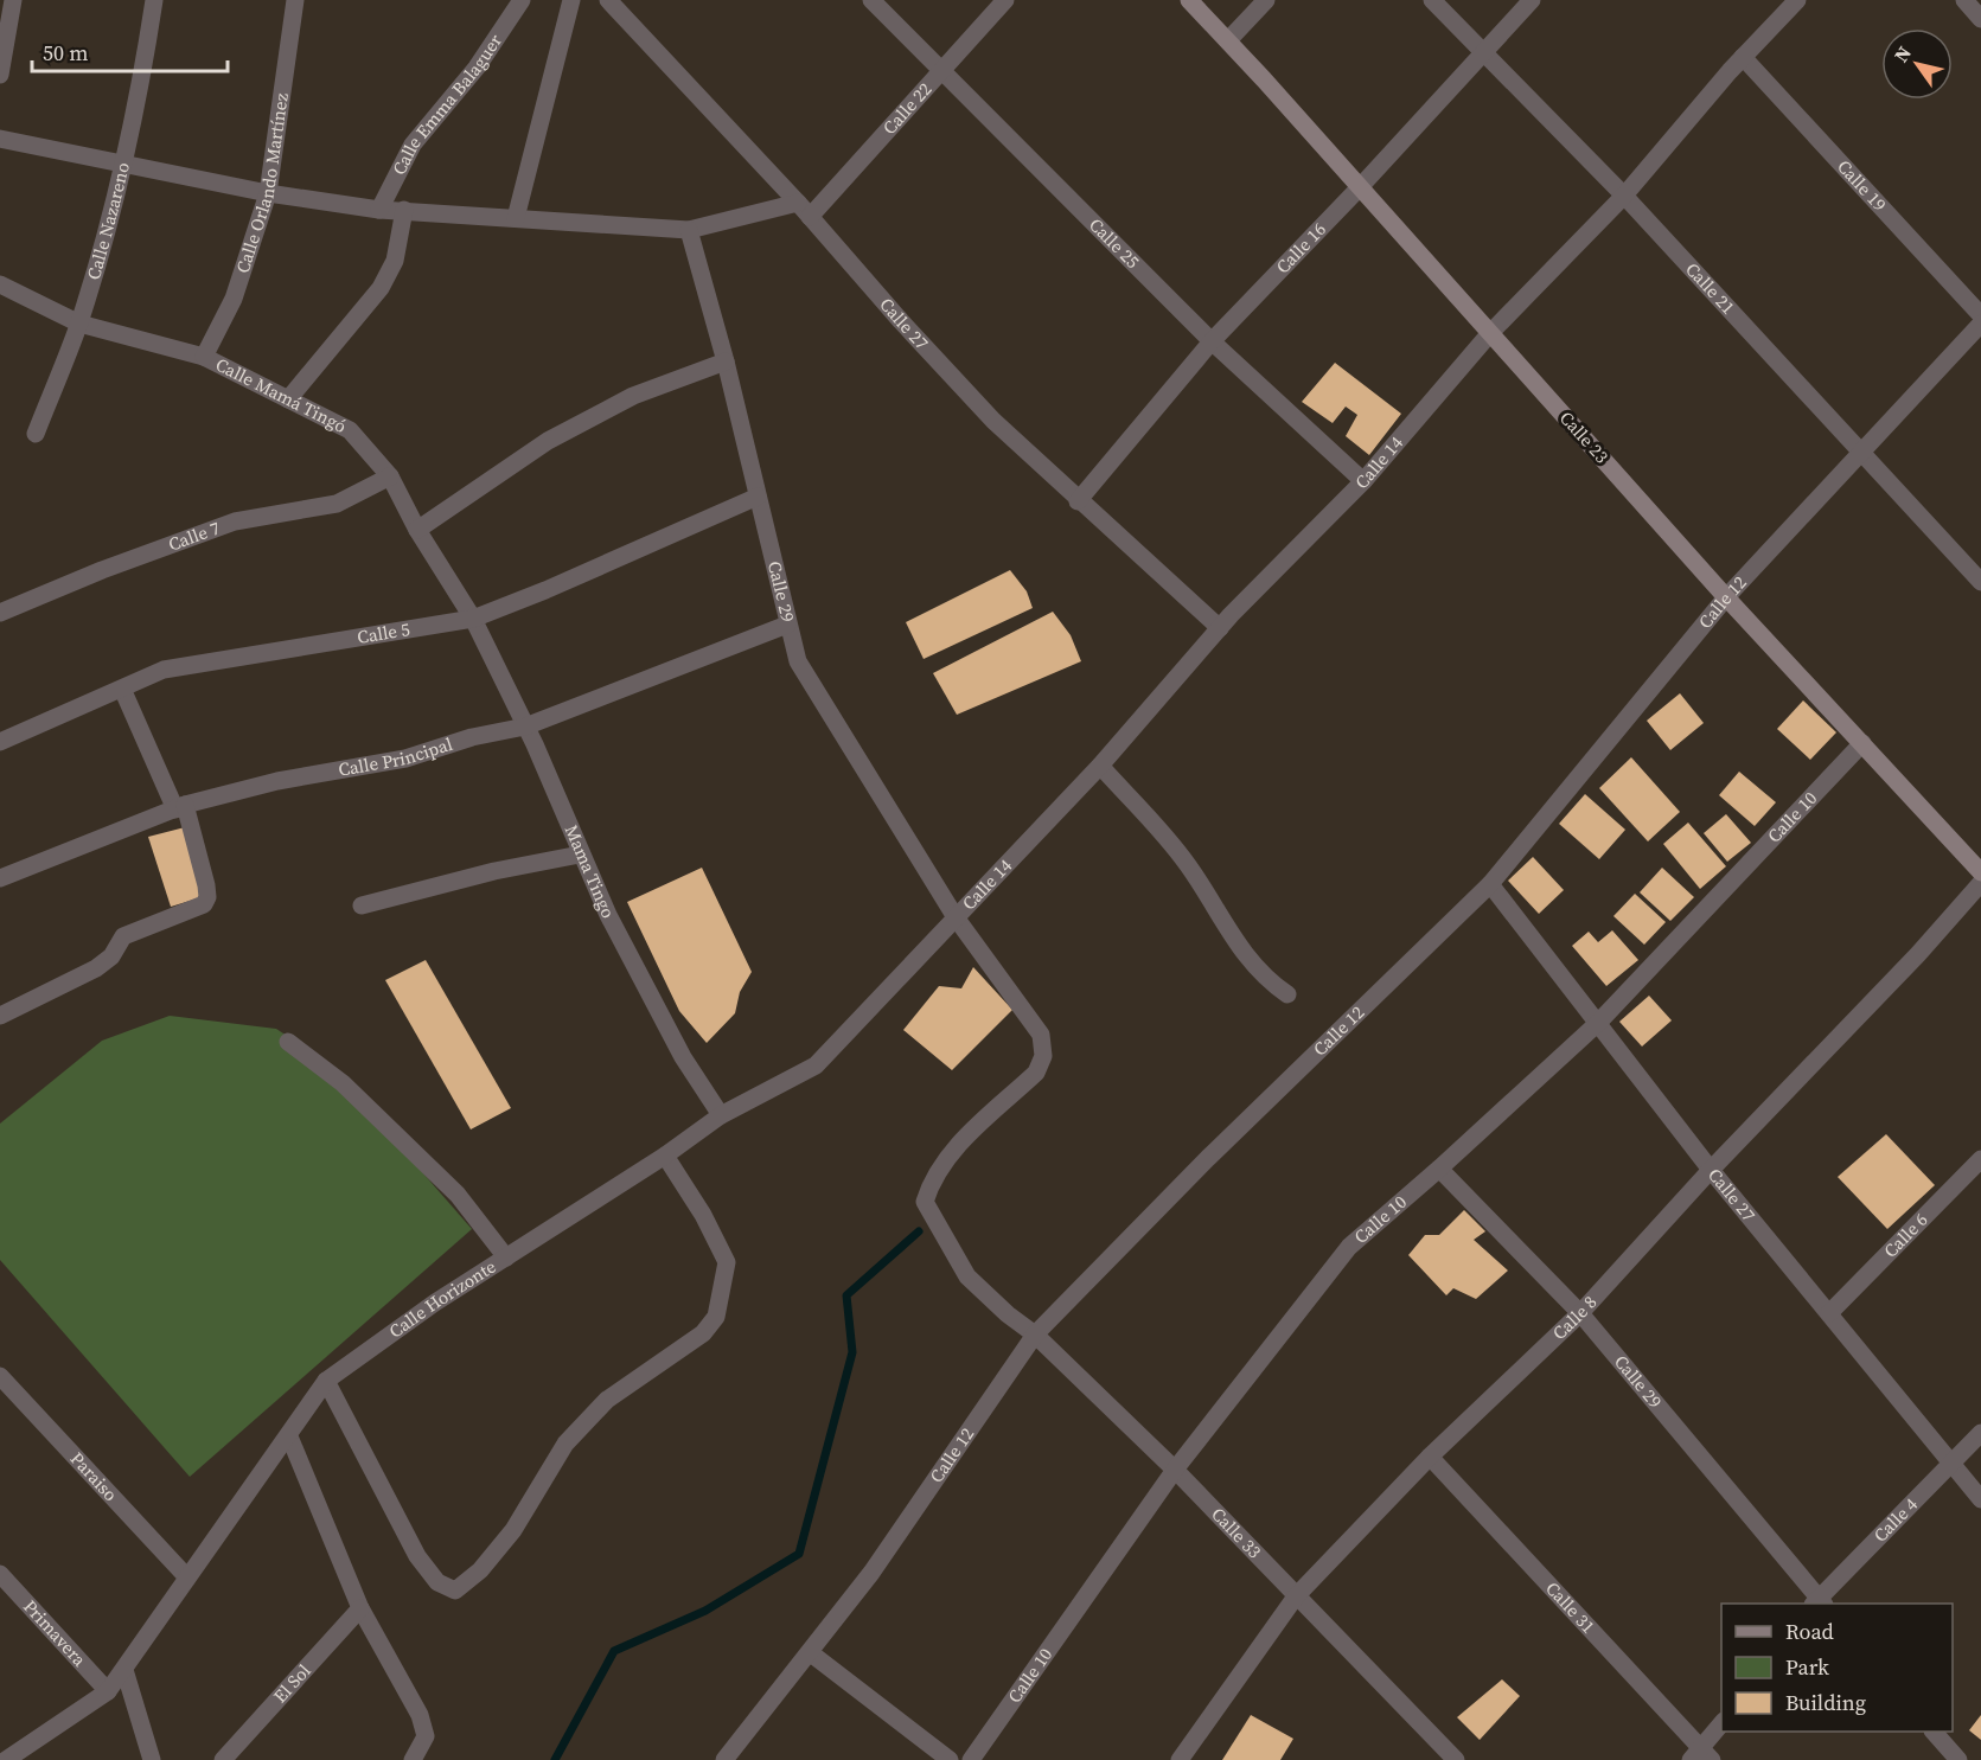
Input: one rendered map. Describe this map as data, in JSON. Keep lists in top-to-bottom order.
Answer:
{
  "streets": {
    "street": [
      "Calle Emma Balaguer",
      "Calle 22",
      "Calle Orlando Martínez",
      "Calle 19",
      "Calle Nazareno",
      "Calle 25",
      "Calle 16",
      "Calle 21",
      "Calle 27",
      "Calle Mamá Tingó",
      "Calle 23",
      "Calle 14",
      "Calle 7",
      "Calle 29",
      "Calle 12",
      "Calle 5",
      "Calle Principal",
      "Calle 10",
      "Mama Tingo",
      "Calle 6",
      "Calle Horizonte",
      "Calle 8",
      "Paraiso",
      "Calle 4",
      "Calle 33",
      "Calle 31",
      "Primavera",
      "El Sol"
    ]
  },
  "crossings": [
    ["Calle 22", "Calle 25"],
    ["Calle 22", "Calle 27"],
    ["Calle Orlando Martínez", "Calle Mamá Tingó"],
    ["Calle 19", "Calle 14"],
    ["Calle Nazareno", "Calle Mamá Tingó"],
    ["Calle 25", "Calle 16"],
    ["Calle 25", "Calle 14"],
    ["Calle 16", "Calle 21"],
    ["Calle 16", "Calle 27"],
    ["Calle 16", "Calle 23"],
    ["Calle 21", "Calle 14"],
    ["Calle 21", "Calle 12"],
    ["Calle 27", "Calle 14"],
    ["Calle 27", "Calle 12"],
    ["Calle 27", "Calle 10"],
    ["Calle 27", "Calle 6"],
    ["Calle 27", "Calle 8"],
    ["Calle 27", "Calle 4"],
    ["Calle Mamá Tingó", "Calle 7"],
    ["Calle Mamá Tingó", "Calle 5"],
    ["Calle Mamá Tingó", "Mama Tingo"],
    ["Calle 23", "Calle 14"],
    ["Calle 23", "Calle 12"],
    ["Calle 23", "Calle 10"],
    ["Calle 14", "Calle 29"],
    ["Calle 14", "Calle Horizonte"],
    ["Calle 29", "Calle 5"],
    ["Calle 29", "Calle Principal"],
    ["Calle 29", "Calle 10"],
    ["Calle 29", "Calle Horizonte"],
    ["Calle 29", "Calle 8"],
    ["Calle 29", "Calle 4"],
    ["Calle 29", "Calle 33"],
    ["Calle 12", "Calle 33"],
    ["Calle 5", "Mama Tingo"],
    ["Calle Principal", "Mama Tingo"],
    ["Calle 10", "Calle 33"],
    ["Mama Tingo", "Calle Horizonte"],
    ["Calle Horizonte", "Paraiso"],
    ["Calle Horizonte", "Primavera"],
    ["Calle 8", "Calle 33"],
    ["Calle 8", "Calle 31"]
  ],
  "legend": ["Road", "Park", "Building"],
  "scale_bar": "50 m",
  "north": "top left"
}
